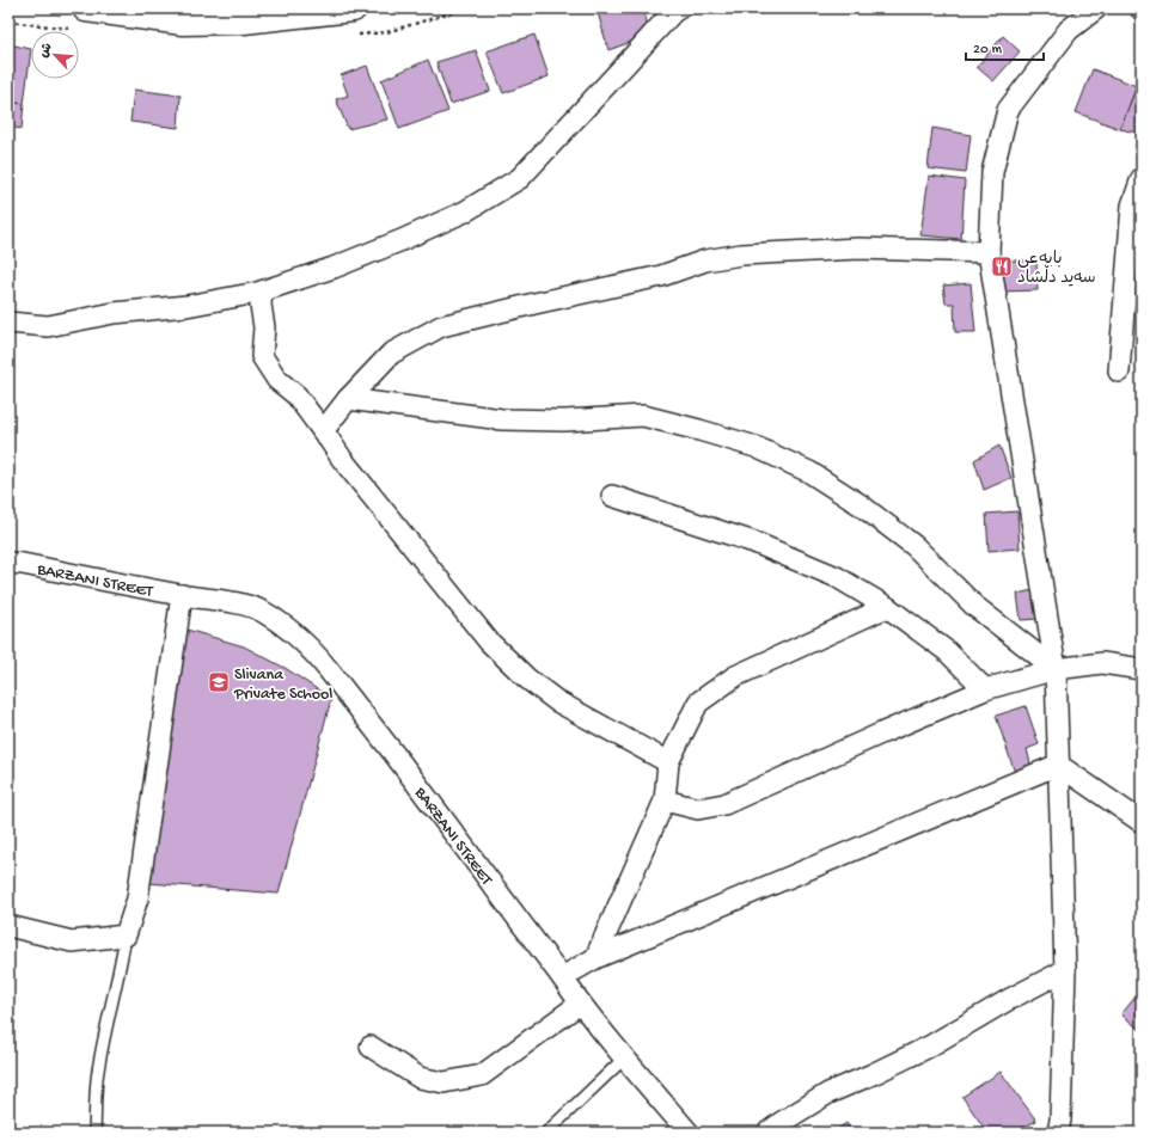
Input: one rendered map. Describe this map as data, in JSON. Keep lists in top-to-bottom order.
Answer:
{
  "streets": {
    "street": ["BARZANI STREET"]
  },
  "places": {
    "restaurant": ["بایەعی سەید دڵشاد"],
    "school or university": ["Slivana Private School"]
  },
  "scale_bar": "20 m",
  "north": "top left"
}
